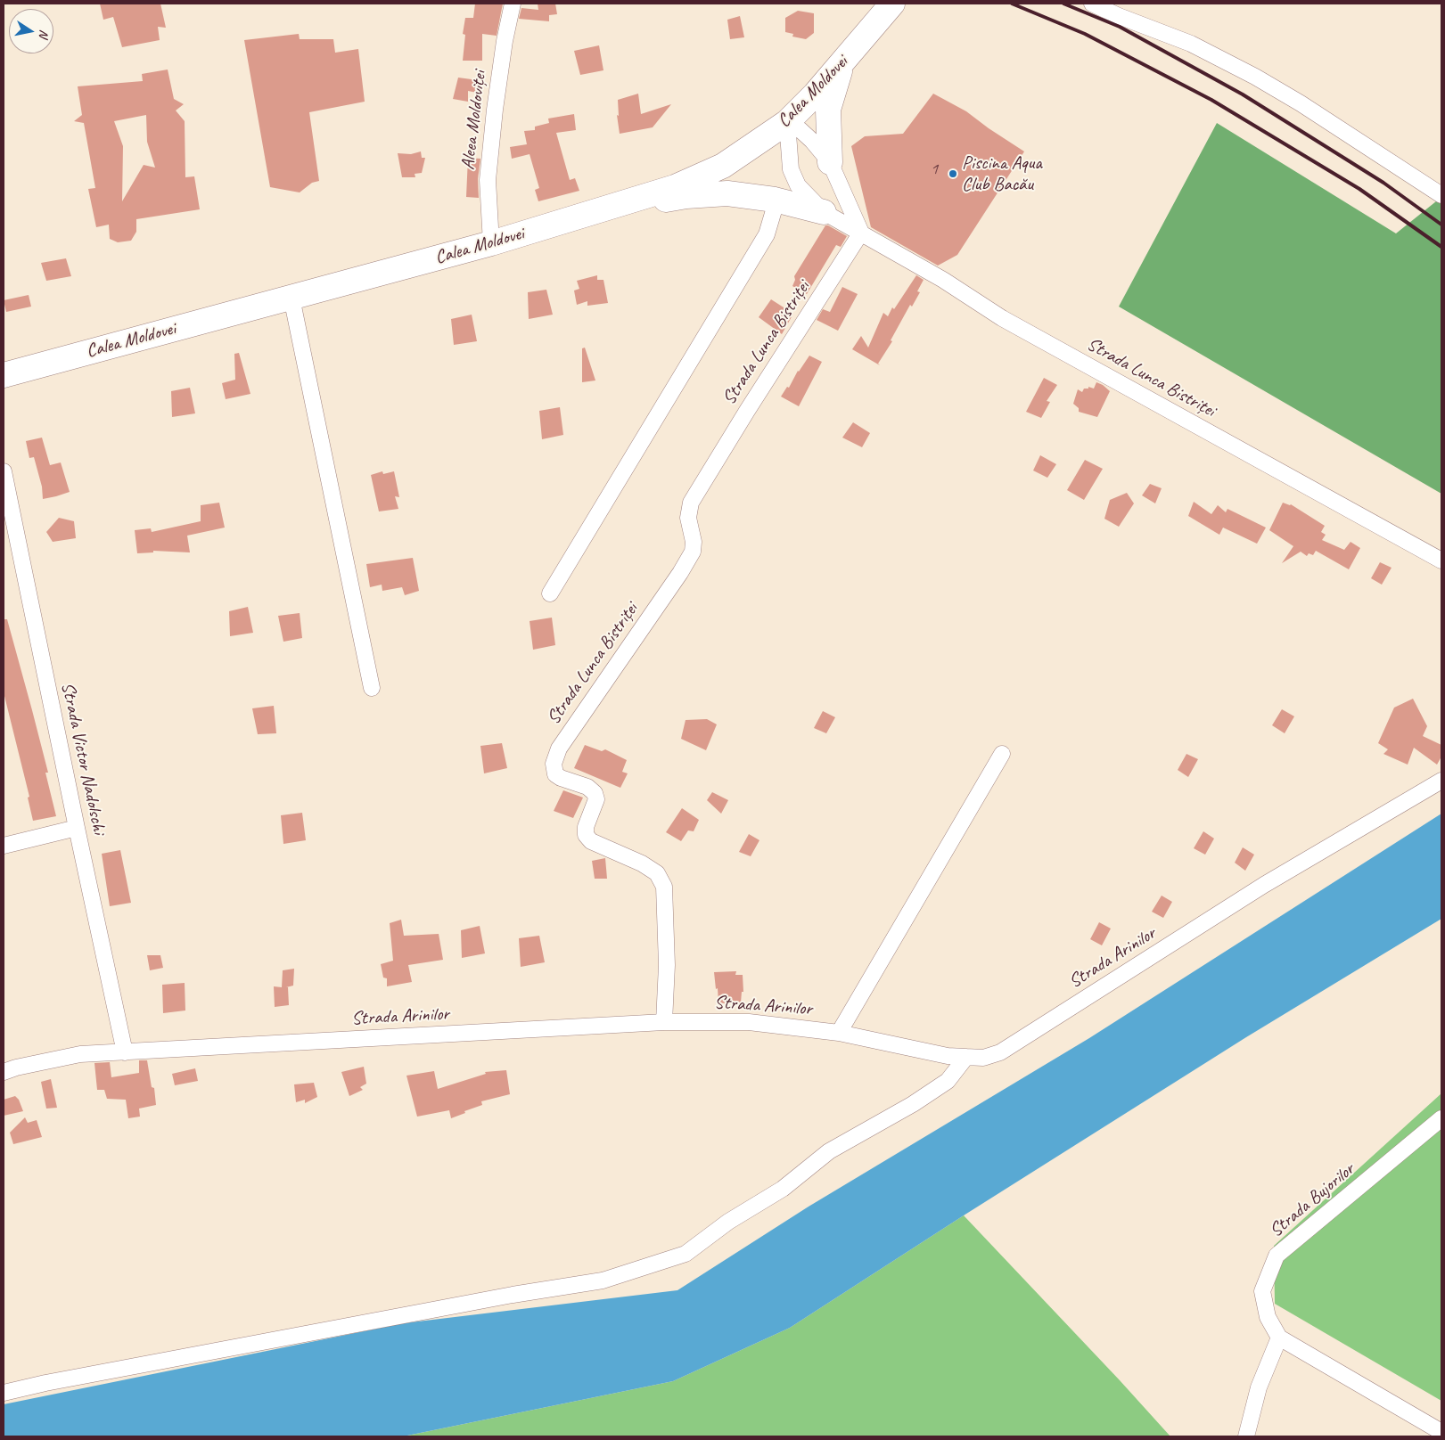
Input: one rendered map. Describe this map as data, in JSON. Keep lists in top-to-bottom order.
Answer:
{
  "streets": {
    "main road": ["Calea Moldovei"],
    "street": [
      "Aleea Moldoviței",
      "Strada Lunca Bistriței",
      "Strada Victor Nadolschi",
      "Strada Arinilor",
      "Strada Bujorilor"
    ]
  },
  "crossings": [
    ["Calea Moldovei", "Aleea Moldoviței"],
    ["Strada Lunca Bistriței", "Strada Arinilor"],
    ["Strada Victor Nadolschi", "Strada Arinilor"]
  ],
  "places": ["Piscina Aqua Club Bacău"],
  "house_numbers": ["1"],
  "north": "right"
}
